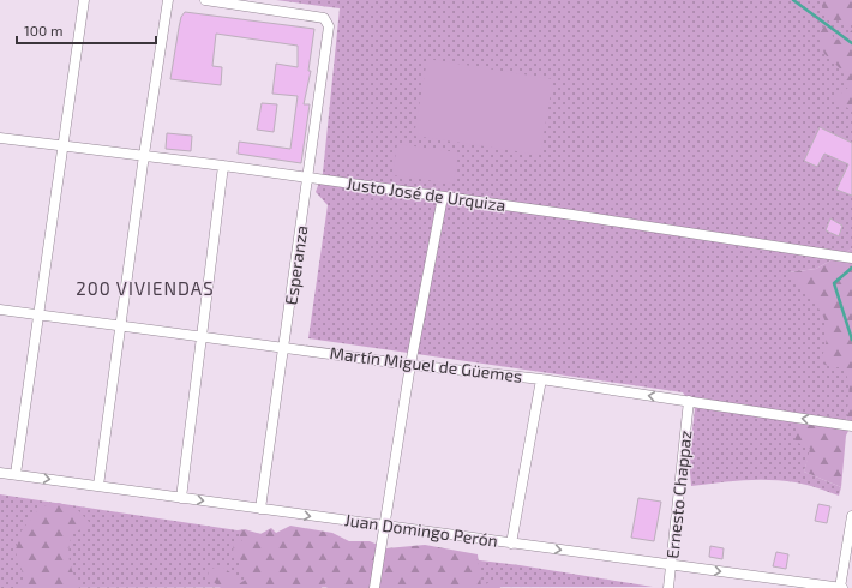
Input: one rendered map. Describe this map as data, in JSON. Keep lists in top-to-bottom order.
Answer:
{
  "streets": {
    "street": [
      "Justo José de Urquiza",
      "Esperanza",
      "Martín Miguel de Güemes",
      "Ernesto Chappaz",
      "Juan Domingo Perón"
    ]
  },
  "crossings": [
    ["Justo José de Urquiza", "Esperanza"],
    ["Esperanza", "Martín Miguel de Güemes"],
    ["Esperanza", "Juan Domingo Perón"],
    ["Martín Miguel de Güemes", "Ernesto Chappaz"],
    ["Ernesto Chappaz", "Juan Domingo Perón"]
  ],
  "one_way": ["Martín Miguel de Güemes", "Juan Domingo Perón"],
  "districts": ["200 VIVIENDAS"],
  "scale_bar": "100 m"
}
